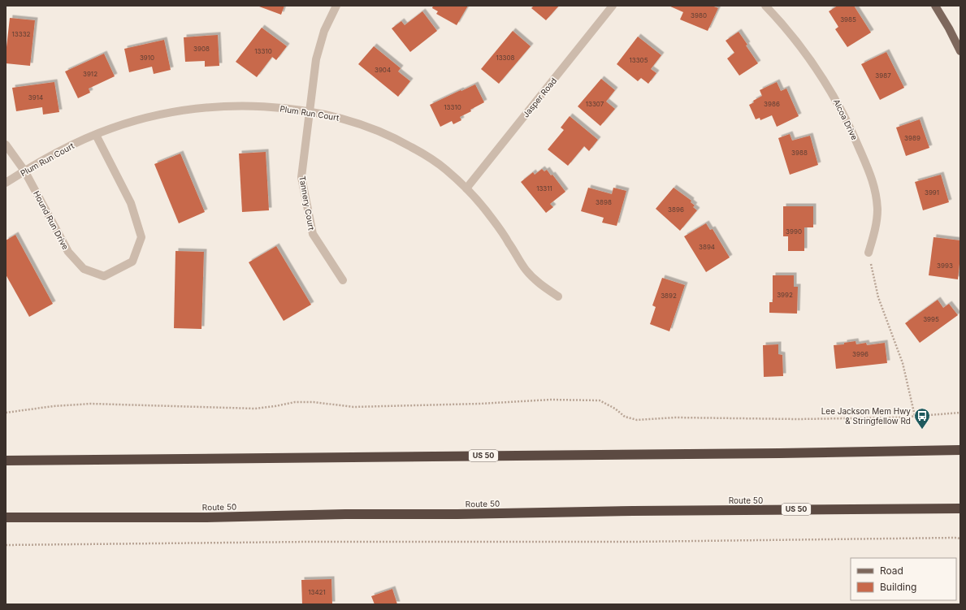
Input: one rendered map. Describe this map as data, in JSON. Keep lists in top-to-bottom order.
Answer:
{
  "streets": {
    "highway": ["US 50", "Route 50"],
    "street": [
      "Jasper Road",
      "Plum Run Court",
      "Alcoa Drive",
      "Tannery Court",
      "Hound Run Drive"
    ]
  },
  "crossings": [
    ["Jasper Road", "Plum Run Court"],
    ["Plum Run Court", "Tannery Court"],
    ["Plum Run Court", "Hound Run Drive"]
  ],
  "places": {
    "bus stop": ["Lee Jackson Mem Hwy & Stringfellow Rd"]
  },
  "house_numbers": [
    "3980",
    "3985",
    "13332",
    "3908",
    "13310",
    "3910",
    "13308",
    "13305",
    "3904",
    "3912",
    "3987",
    "3914",
    "13307",
    "3986",
    "13310",
    "3989",
    "3988",
    "13311",
    "3991",
    "3898",
    "3896",
    "3990",
    "3894",
    "3993",
    "3992",
    "3892",
    "3995",
    "3996",
    "13421"
  ],
  "legend": ["Road", "Building"]
}
